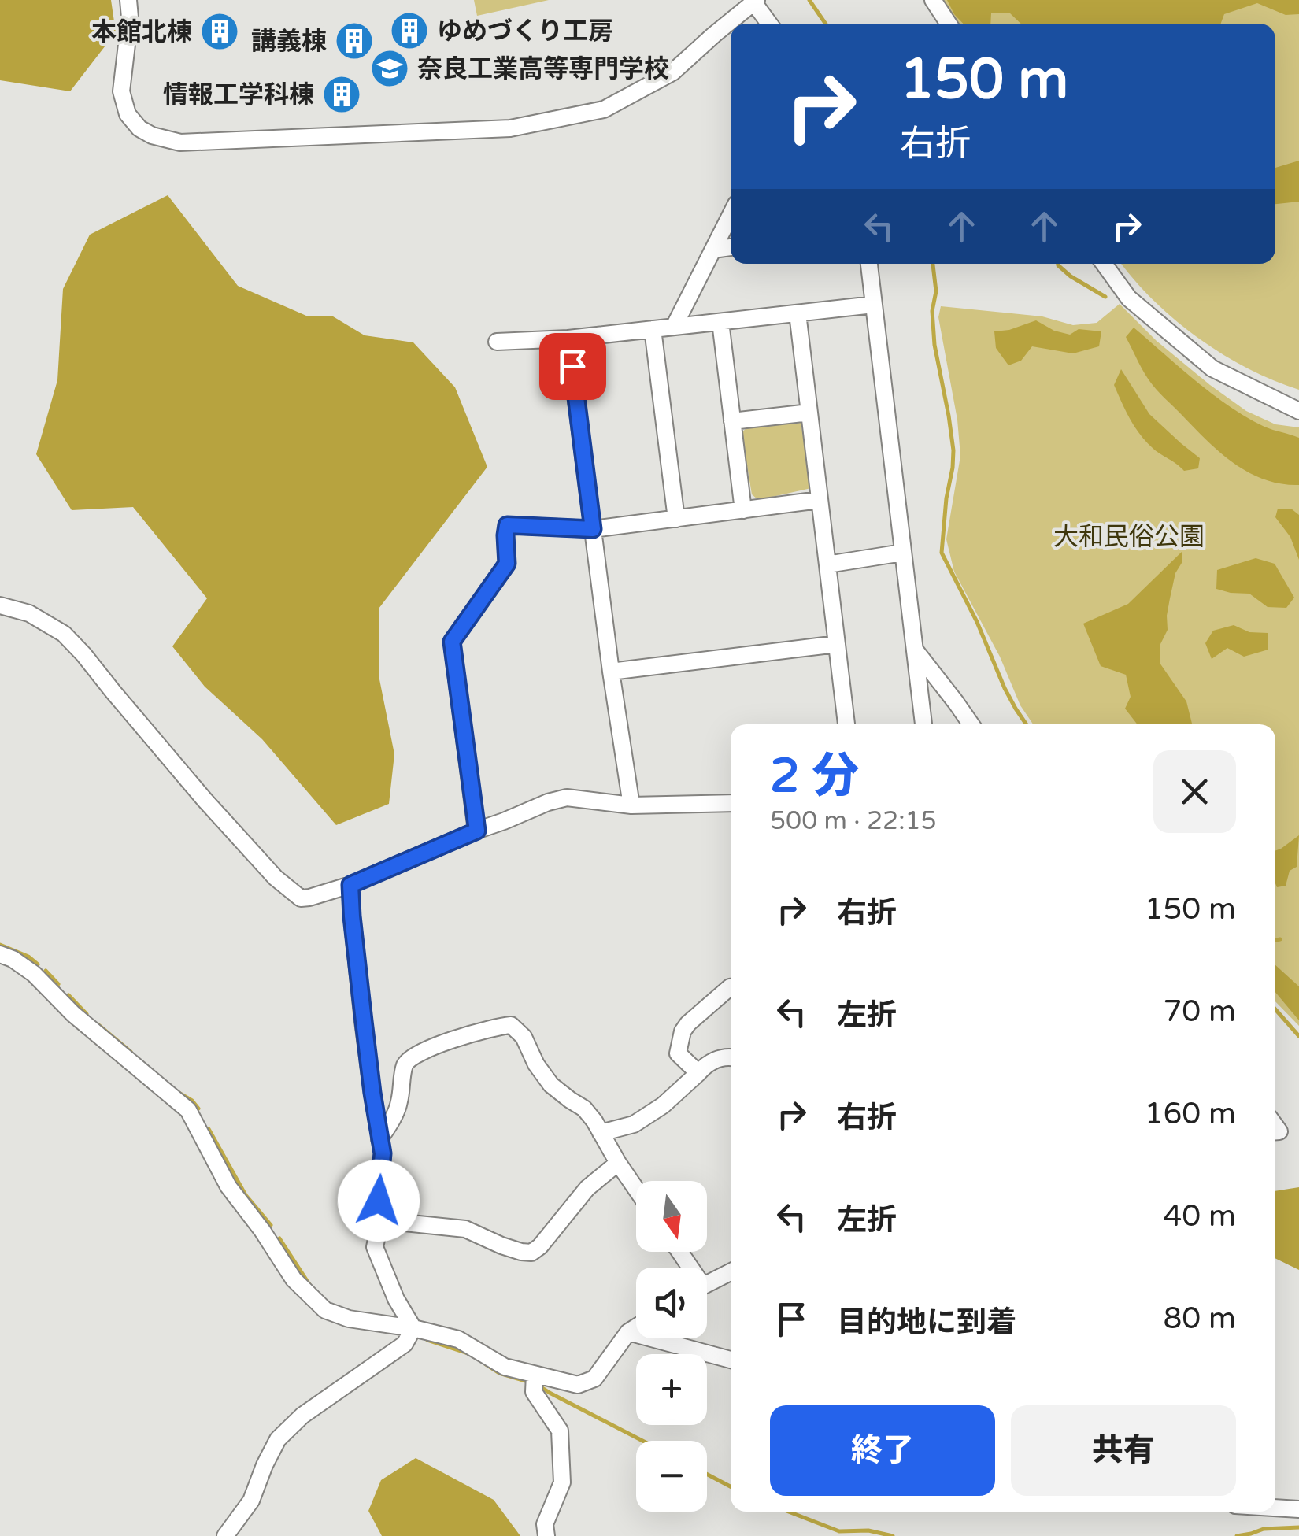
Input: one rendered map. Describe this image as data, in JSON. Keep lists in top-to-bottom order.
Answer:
{
  "parks": ["大和民俗公園"],
  "places": {
    "building": [
      "ゆめづくり工房",
      "本館北棟",
      "講義棟",
      "情報工学科棟"
    ],
    "school or university": ["奈良工業高等専門学校"]
  },
  "north": "bottom",
  "page": {
    "turn": ["150 m", "右折"],
    "heading": ["2 分", "500 m · 22:15"],
    "list": [
      {
        "name": "右折",
        "value": "150 m"
      },
      {
        "name": "左折",
        "value": "70 m"
      },
      {
        "name": "右折",
        "value": "160 m"
      },
      {
        "name": "左折",
        "value": "40 m"
      },
      {
        "name": "目的地に到着",
        "value": "80 m"
      }
    ],
    "map_buttons": ["+", "−"],
    "buttons": ["終了", "共有"]
  }
}
